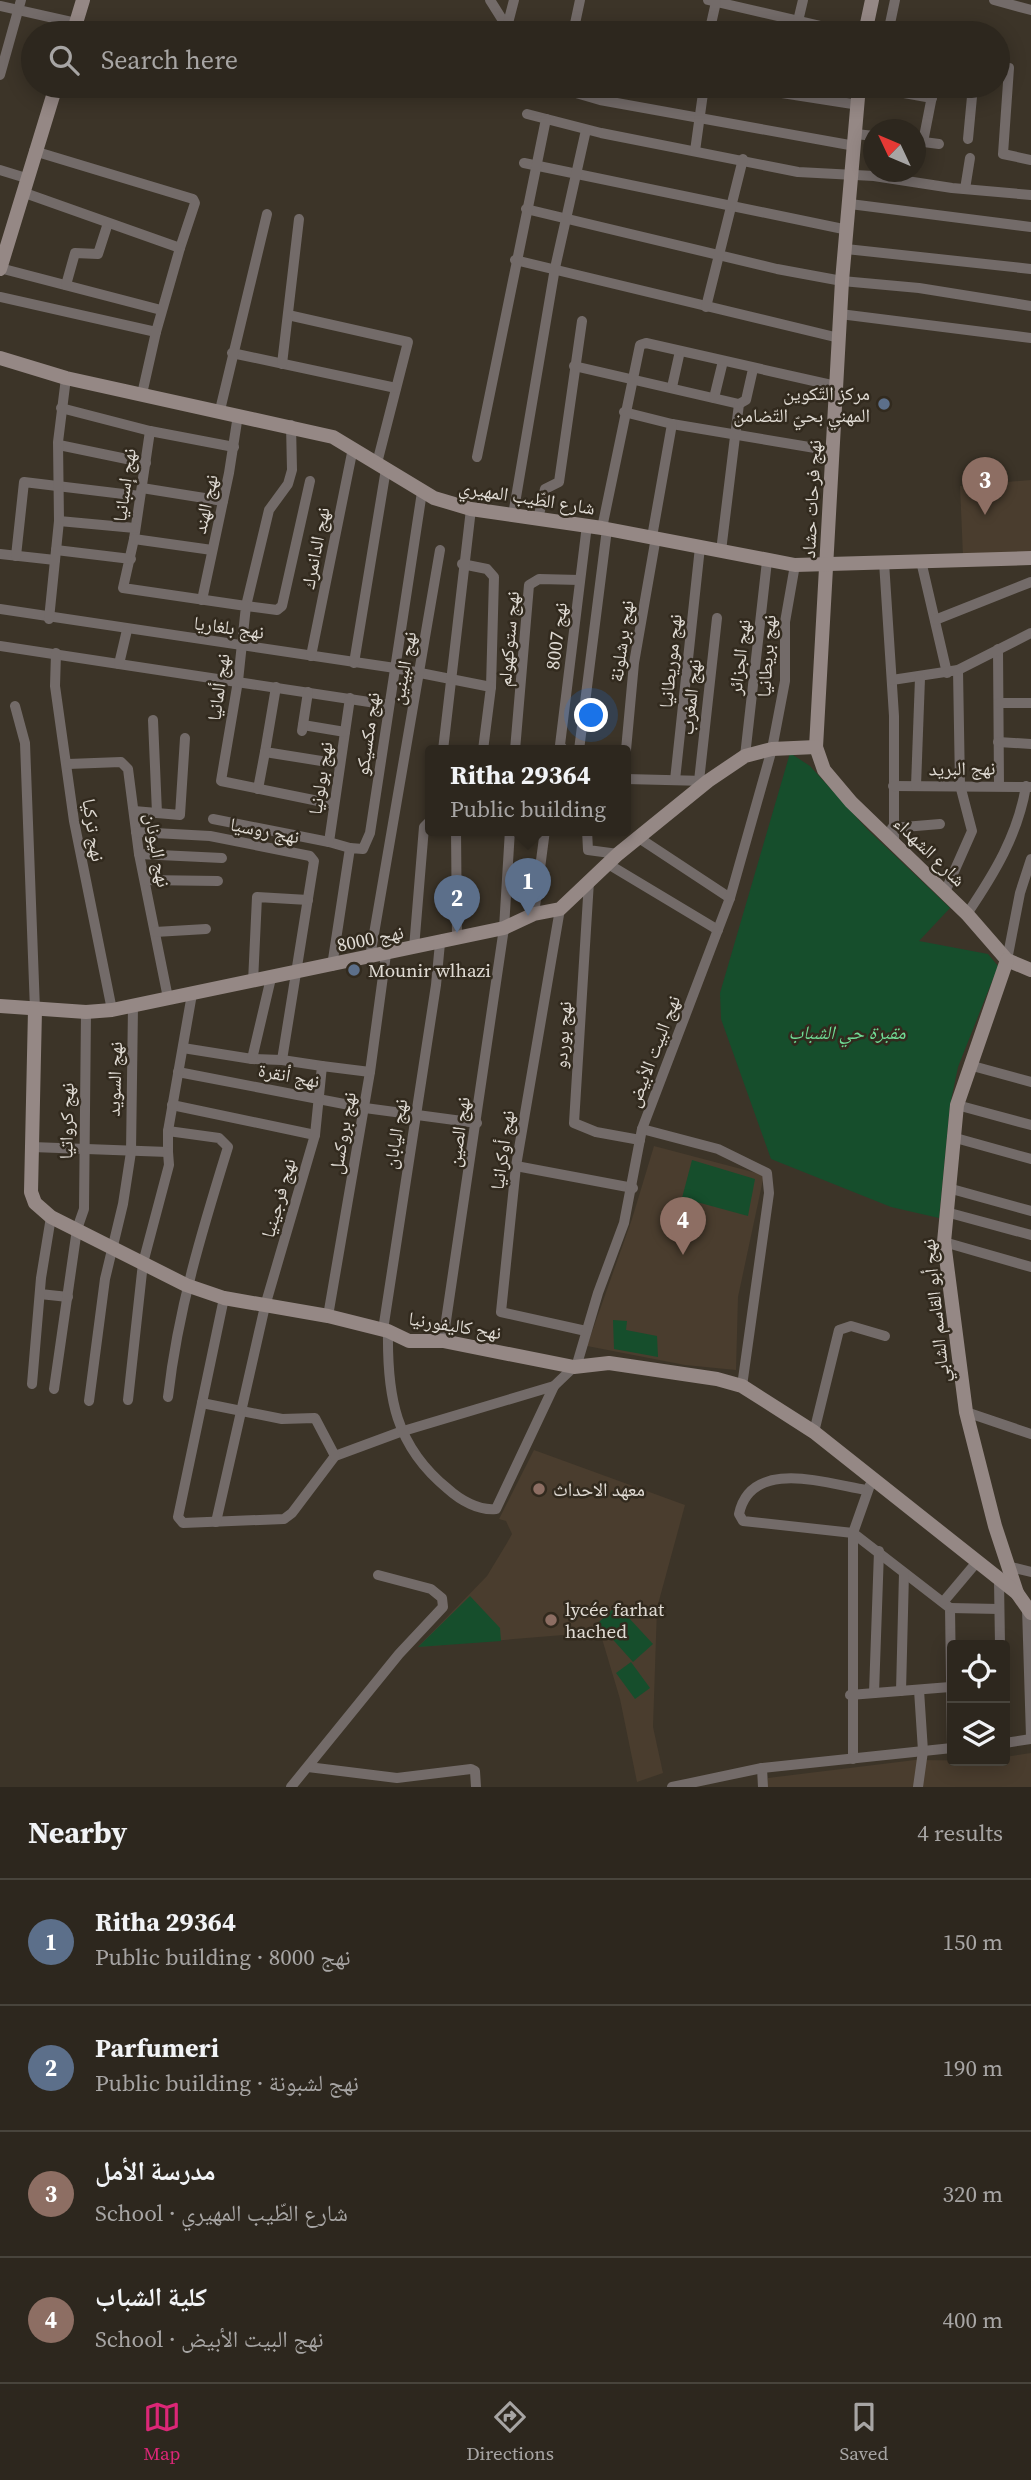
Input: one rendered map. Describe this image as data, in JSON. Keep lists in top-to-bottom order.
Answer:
{
  "streets": {
    "street": [
      "نهج إسبانيا",
      "شارع الطّيب المهيري",
      "نهج فرحات حشاد",
      "نهج الهند",
      "نهج الدانمرك",
      "نهج بلغاريا",
      "نهج 8007",
      "نهج ستوكهولم",
      "نهج برشلونة",
      "نهج بريطانيا",
      "نهج الجزائر",
      "نهج موريطانيا",
      "نهج البينين",
      "نهج ألمانيا",
      "نهج المغرب",
      "نهج مكسيكو",
      "نهج البريد",
      "نهج بولونيا",
      "نهج تركيا",
      "نهج روسيا",
      "نهج اليونان",
      "شارع الشهداء",
      "نهج 8000",
      "نهج بوردو",
      "نهج البيت الأبيض",
      "نهج أنقرة",
      "نهج السويد",
      "نهج كرواتيا",
      "نهج الصين",
      "نهج بروكسل",
      "نهج اليابان",
      "نهج أوكرانيا",
      "نهج فرجينيا",
      "نهج أبو القاسم الشابي",
      "نهح كاليفورنيا"
    ]
  },
  "crossings": [
    ["نهج إسبانيا", "نهج الهند"],
    ["شارع الطّيب المهيري", "نهج فرحات حشاد"],
    ["شارع الطّيب المهيري", "نهج الهند"],
    ["شارع الطّيب المهيري", "نهج الدانمرك"],
    ["شارع الطّيب المهيري", "نهج 8007"],
    ["شارع الطّيب المهيري", "نهج برشلونة"],
    ["شارع الطّيب المهيري", "نهج بريطانيا"],
    ["شارع الطّيب المهيري", "نهج الجزائر"],
    ["شارع الطّيب المهيري", "نهج موريطانيا"],
    ["شارع الطّيب المهيري", "نهج ألمانيا"],
    ["شارع الطّيب المهيري", "نهج مكسيكو"],
    ["نهج فرحات حشاد", "شارع الشهداء"],
    ["نهج الدانمرك", "نهج بلغاريا"],
    ["نهج بلغاريا", "نهج البينين"],
    ["نهج بلغاريا", "نهج ألمانيا"],
    ["نهج بلغاريا", "نهج مكسيكو"],
    ["نهج 8007", "نهج ستوكهولم"],
    ["نهج بريطانيا", "نهج البيت الأبيض"],
    ["نهج البينين", "نهج 8000"],
    ["نهج ألمانيا", "نهج بولونيا"],
    ["نهج مكسيكو", "نهج بولونيا"],
    ["نهج تركيا", "نهج اليونان"],
    ["نهج تركيا", "نهج 8000"],
    ["نهج روسيا", "نهج اليونان"],
    ["نهج روسيا", "نهج 8000"],
    ["نهج اليونان", "نهج 8000"],
    ["شارع الشهداء", "نهج أبو القاسم الشابي"],
    ["نهج 8000", "نهج السويد"],
    ["نهج 8000", "نهج كرواتيا"],
    ["نهج 8000", "نهج الصين"],
    ["نهج 8000", "نهج بروكسل"],
    ["نهج 8000", "نهج اليابان"],
    ["نهج 8000", "نهج أوكرانيا"],
    ["نهج بوردو", "نهج البيت الأبيض"],
    ["نهج البيت الأبيض", "نهج أوكرانيا"],
    ["نهج البيت الأبيض", "نهح كاليفورنيا"],
    ["نهج أنقرة", "نهج الصين"],
    ["نهج أنقرة", "نهج بروكسل"],
    ["نهج أنقرة", "نهج اليابان"],
    ["نهج أنقرة", "نهج فرجينيا"],
    ["نهج السويد", "نهح كاليفورنيا"],
    ["نهج كرواتيا", "نهح كاليفورنيا"],
    ["نهج الصين", "نهح كاليفورنيا"],
    ["نهج بروكسل", "نهح كاليفورنيا"],
    ["نهج اليابان", "نهح كاليفورنيا"],
    ["نهج فرجينيا", "نهح كاليفورنيا"],
    ["نهج أبو القاسم الشابي", "نهح كاليفورنيا"]
  ],
  "parks": ["مقبرة حي الشباب"],
  "places": [
    "مركز التّكوين المهني بحيّ التّضامن",
    "Mounir wlhazi",
    "معهد الاحداث",
    "lycée farhat hached"
  ],
  "north": "top left",
  "page": {
    "search": "Search here",
    "pins": [
      "3",
      "1",
      "2",
      "4"
    ],
    "popup": ["Ritha 29364", "Public building"],
    "heading": ["Nearby", "4 results"],
    "list": [
      {
        "mark": "1",
        "name": "Ritha 29364",
        "note": "Public building · نهج 8000",
        "value": "150 m"
      },
      {
        "mark": "2",
        "name": "Parfumeri",
        "note": "Public building · نهج لشبونة",
        "value": "190 m"
      },
      {
        "mark": "3",
        "name": "مدرسة الأمل",
        "note": "School · شارع الطّيب المهيري",
        "value": "320 m"
      },
      {
        "mark": "4",
        "name": "كلية الشباب",
        "note": "School · نهج البيت الأبيض",
        "value": "400 m"
      }
    ],
    "nav": ["Map", "Directions", "Saved"]
  }
}
